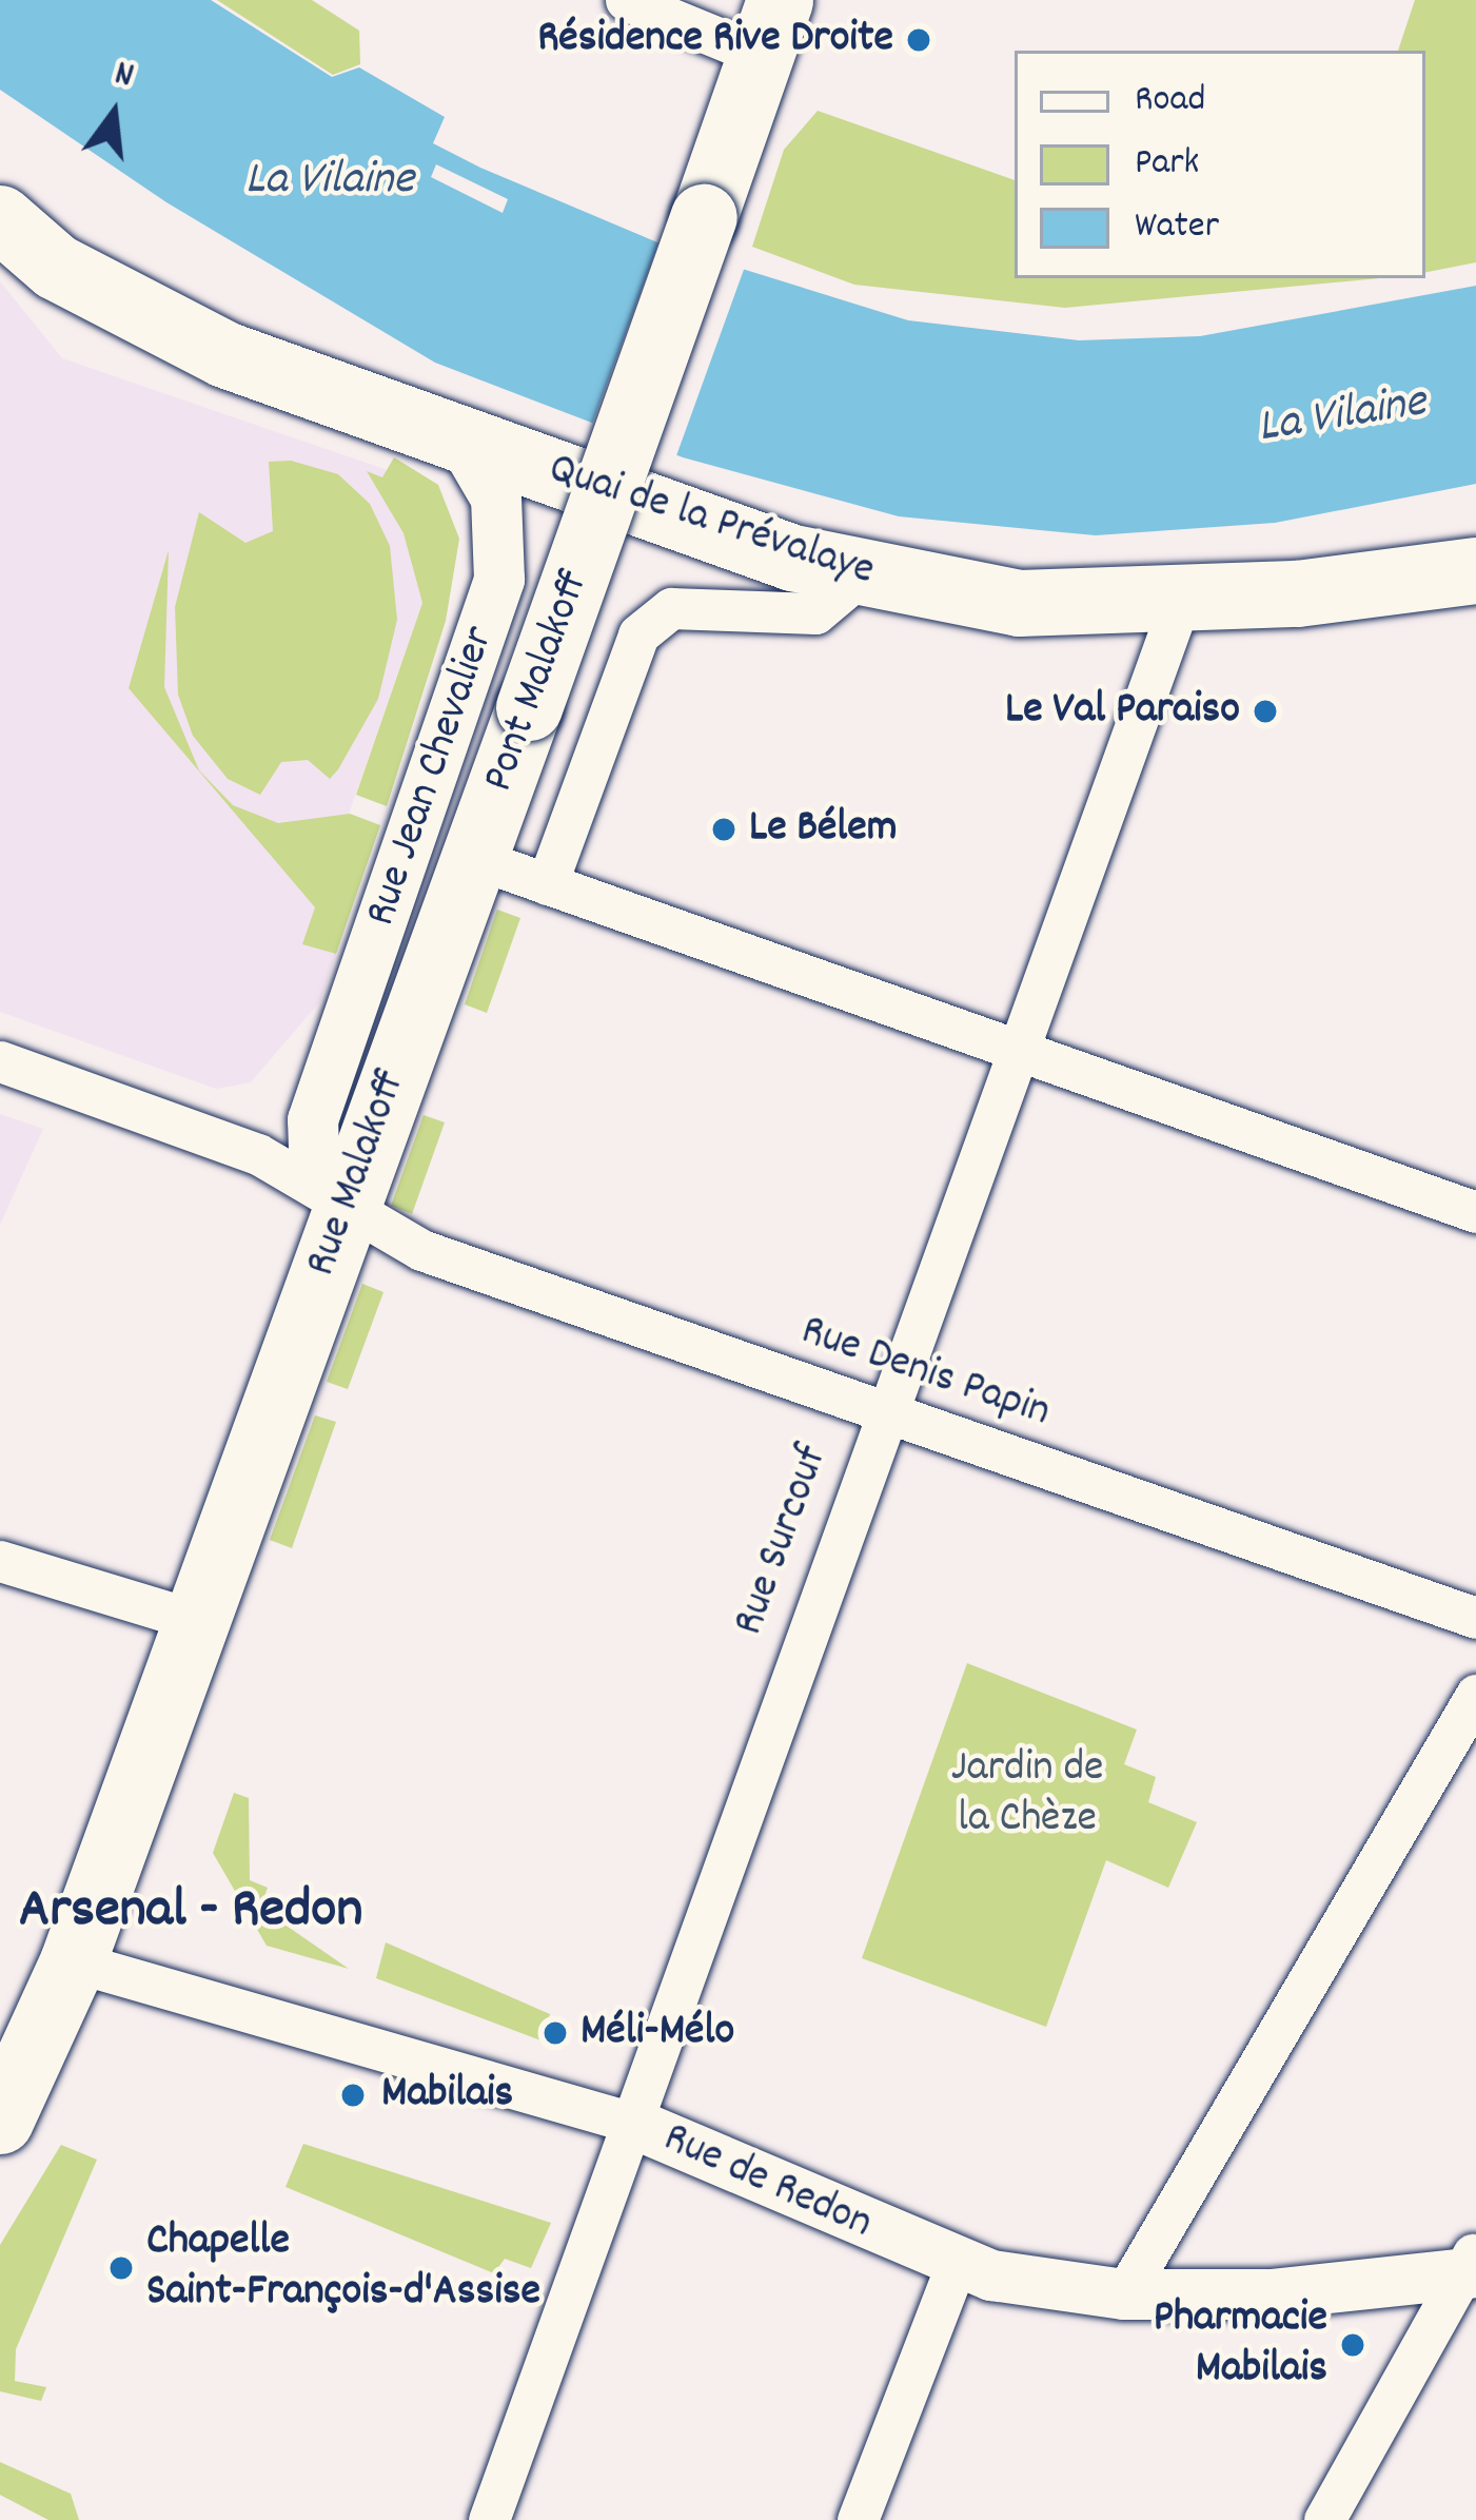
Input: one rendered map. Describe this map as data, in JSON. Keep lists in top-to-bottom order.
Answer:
{
  "streets": {
    "main road": ["Quai de la Prévalaye", "Pont Malakoff", "Rue Malakoff"],
    "street": [
      "Rue Jean Chevalier",
      "Rue Denis Papin",
      "Rue Surcouf",
      "Rue de Redon"
    ]
  },
  "crossings": [
    ["Quai de la Prévalaye", "Rue Jean Chevalier"],
    ["Quai de la Prévalaye", "Rue Surcouf"],
    ["Pont Malakoff", "Rue Malakoff"],
    ["Rue Malakoff", "Rue Denis Papin"],
    ["Rue Malakoff", "Rue de Redon"],
    ["Rue Denis Papin", "Rue Surcouf"],
    ["Rue Surcouf", "Rue de Redon"]
  ],
  "districts": ["Arsenal - Redon"],
  "water": ["La Vilaine"],
  "parks": ["Jardin de la Chèze"],
  "places": [
    "Résidence Rive Droite",
    "Le Val Paraiso",
    "Le Bélem",
    "Méli-Mélo",
    "Mabilais",
    "Chapelle Saint-François-d'Assise",
    "Pharmacie Mabilais"
  ],
  "legend": ["Road", "Park", "Water"],
  "north": "top"
}
